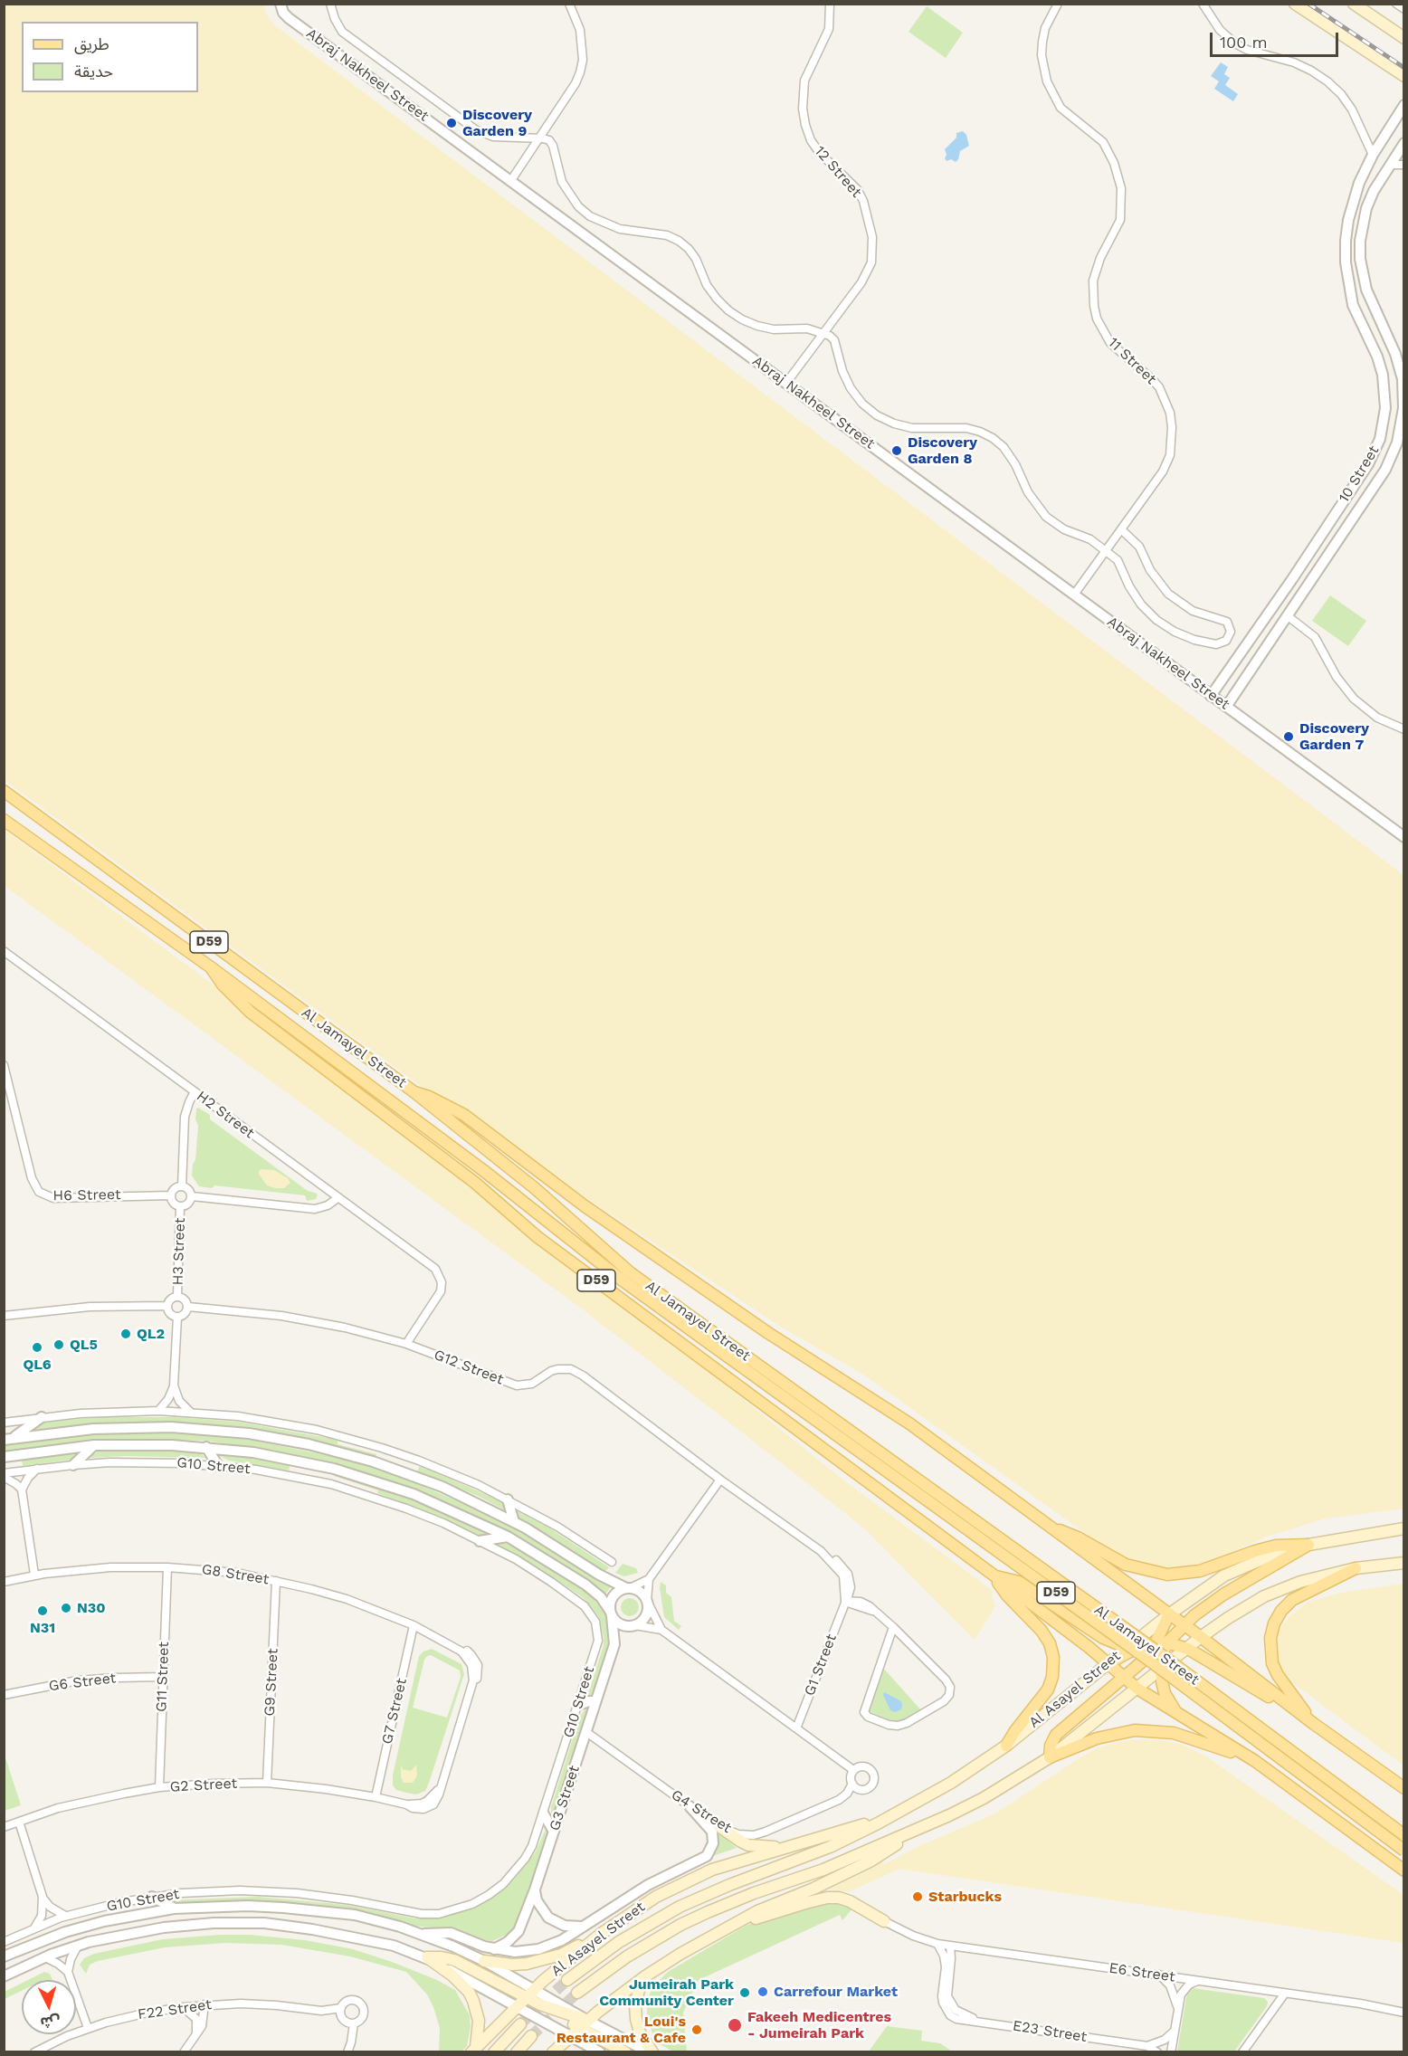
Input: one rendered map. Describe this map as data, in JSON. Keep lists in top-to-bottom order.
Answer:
{
  "streets": {
    "main road": ["D59", "Al Jamayel Street", "Al Asayel Street"],
    "street": [
      "Abraj Nakheel Street",
      "12 Street",
      "11 Street",
      "10 Street",
      "H2 Street",
      "H6 Street",
      "H3 Street",
      "G12 Street",
      "G10 Street",
      "G8 Street",
      "G1 Street",
      "G11 Street",
      "G6 Street",
      "G9 Street",
      "G7 Street",
      "G2 Street",
      "G3 Street",
      "G4 Street",
      "E6 Street",
      "F22 Street",
      "E23 Street"
    ]
  },
  "crossings": [
    ["Abraj Nakheel Street", "12 Street"],
    ["Abraj Nakheel Street", "11 Street"],
    ["Abraj Nakheel Street", "10 Street"],
    ["D59", "Al Jamayel Street"],
    ["D59", "Al Asayel Street"],
    ["H2 Street", "G12 Street"],
    ["H6 Street", "H3 Street"],
    ["H3 Street", "G12 Street"],
    ["G12 Street", "G1 Street"],
    ["G10 Street", "G3 Street"],
    ["G8 Street", "G11 Street"],
    ["G8 Street", "G9 Street"],
    ["G8 Street", "G7 Street"],
    ["G8 Street", "G2 Street"],
    ["G11 Street", "G6 Street"],
    ["G11 Street", "G2 Street"],
    ["G9 Street", "G2 Street"],
    ["G7 Street", "G2 Street"],
    ["G3 Street", "G4 Street"],
    ["E6 Street", "E23 Street"]
  ],
  "places": [
    "Discovery Garden 9",
    "Discovery Garden 8",
    "Discovery Garden 7",
    "QL2",
    "QL5",
    "QL6",
    "N30",
    "N31",
    "Starbucks",
    "Carrefour Market",
    "Jumeirah Park Community Center",
    "Fakeeh Medicentres - Jumeirah Park",
    "Loui's Restaurant & Cafe"
  ],
  "legend": ["طريق", "حديقة"],
  "scale_bar": "100 m",
  "north": "bottom"
}
